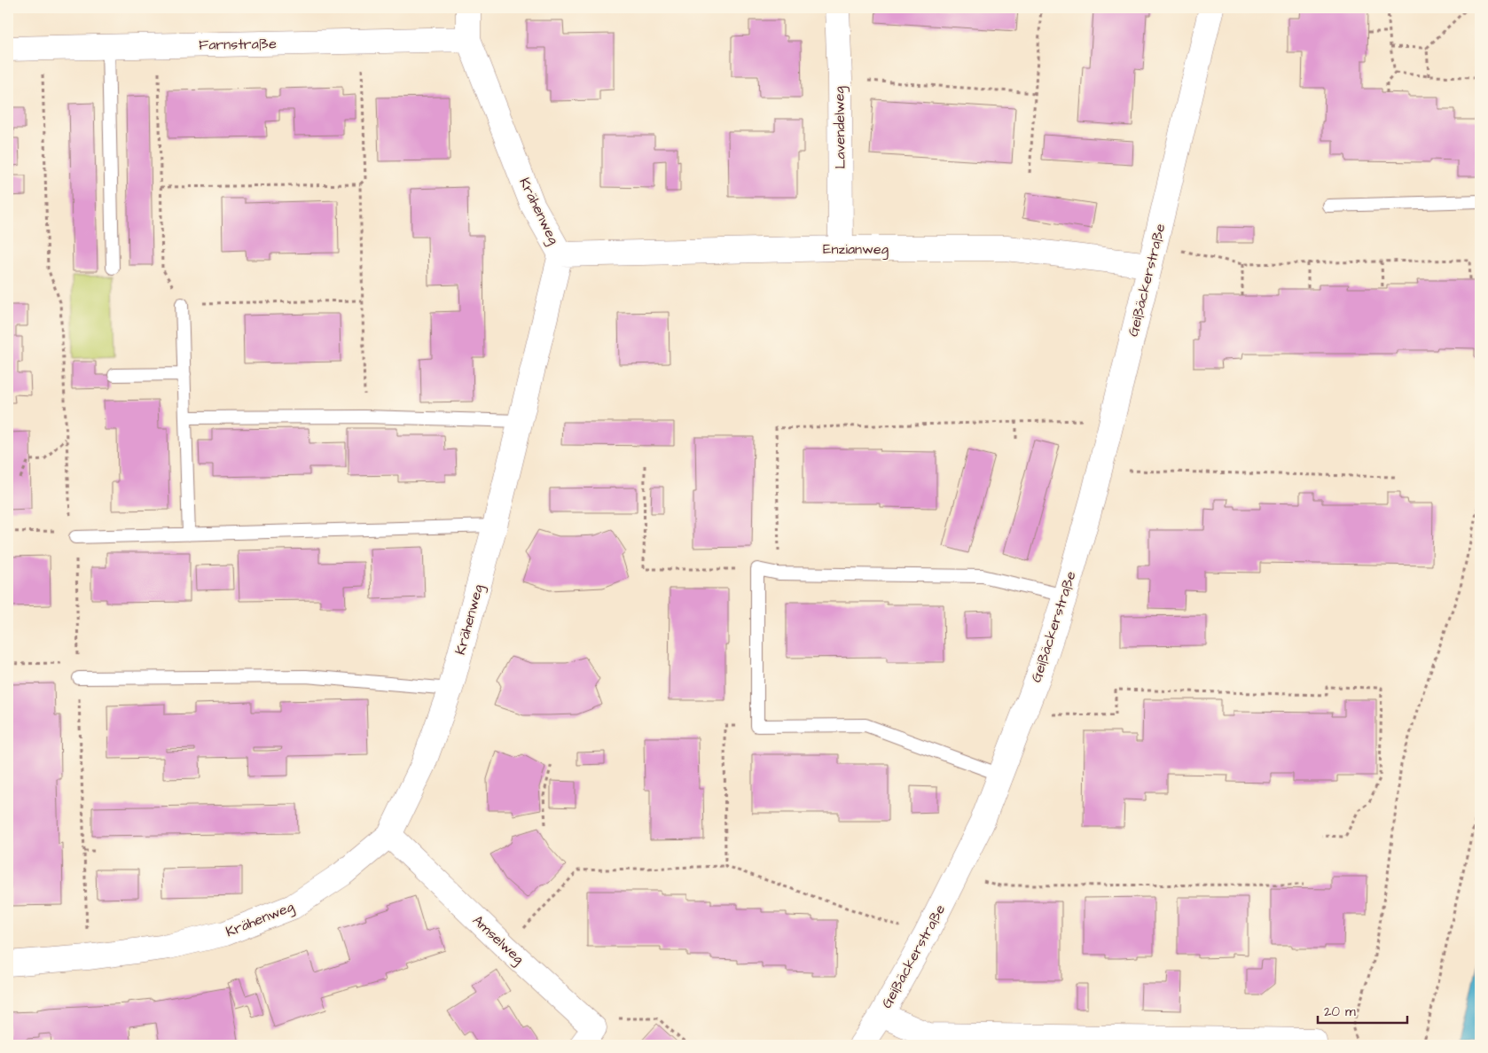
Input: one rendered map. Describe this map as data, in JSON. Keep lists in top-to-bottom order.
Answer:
{
  "streets": {
    "street": [
      "Farnstraße",
      "Lavendelweg",
      "Krähenweg",
      "Enzianweg",
      "Geißäckerstraße",
      "Amselweg"
    ]
  },
  "crossings": [
    ["Farnstraße", "Krähenweg"],
    ["Lavendelweg", "Enzianweg"],
    ["Krähenweg", "Enzianweg"],
    ["Krähenweg", "Amselweg"],
    ["Enzianweg", "Geißäckerstraße"]
  ],
  "scale_bar": "20 m"
}
